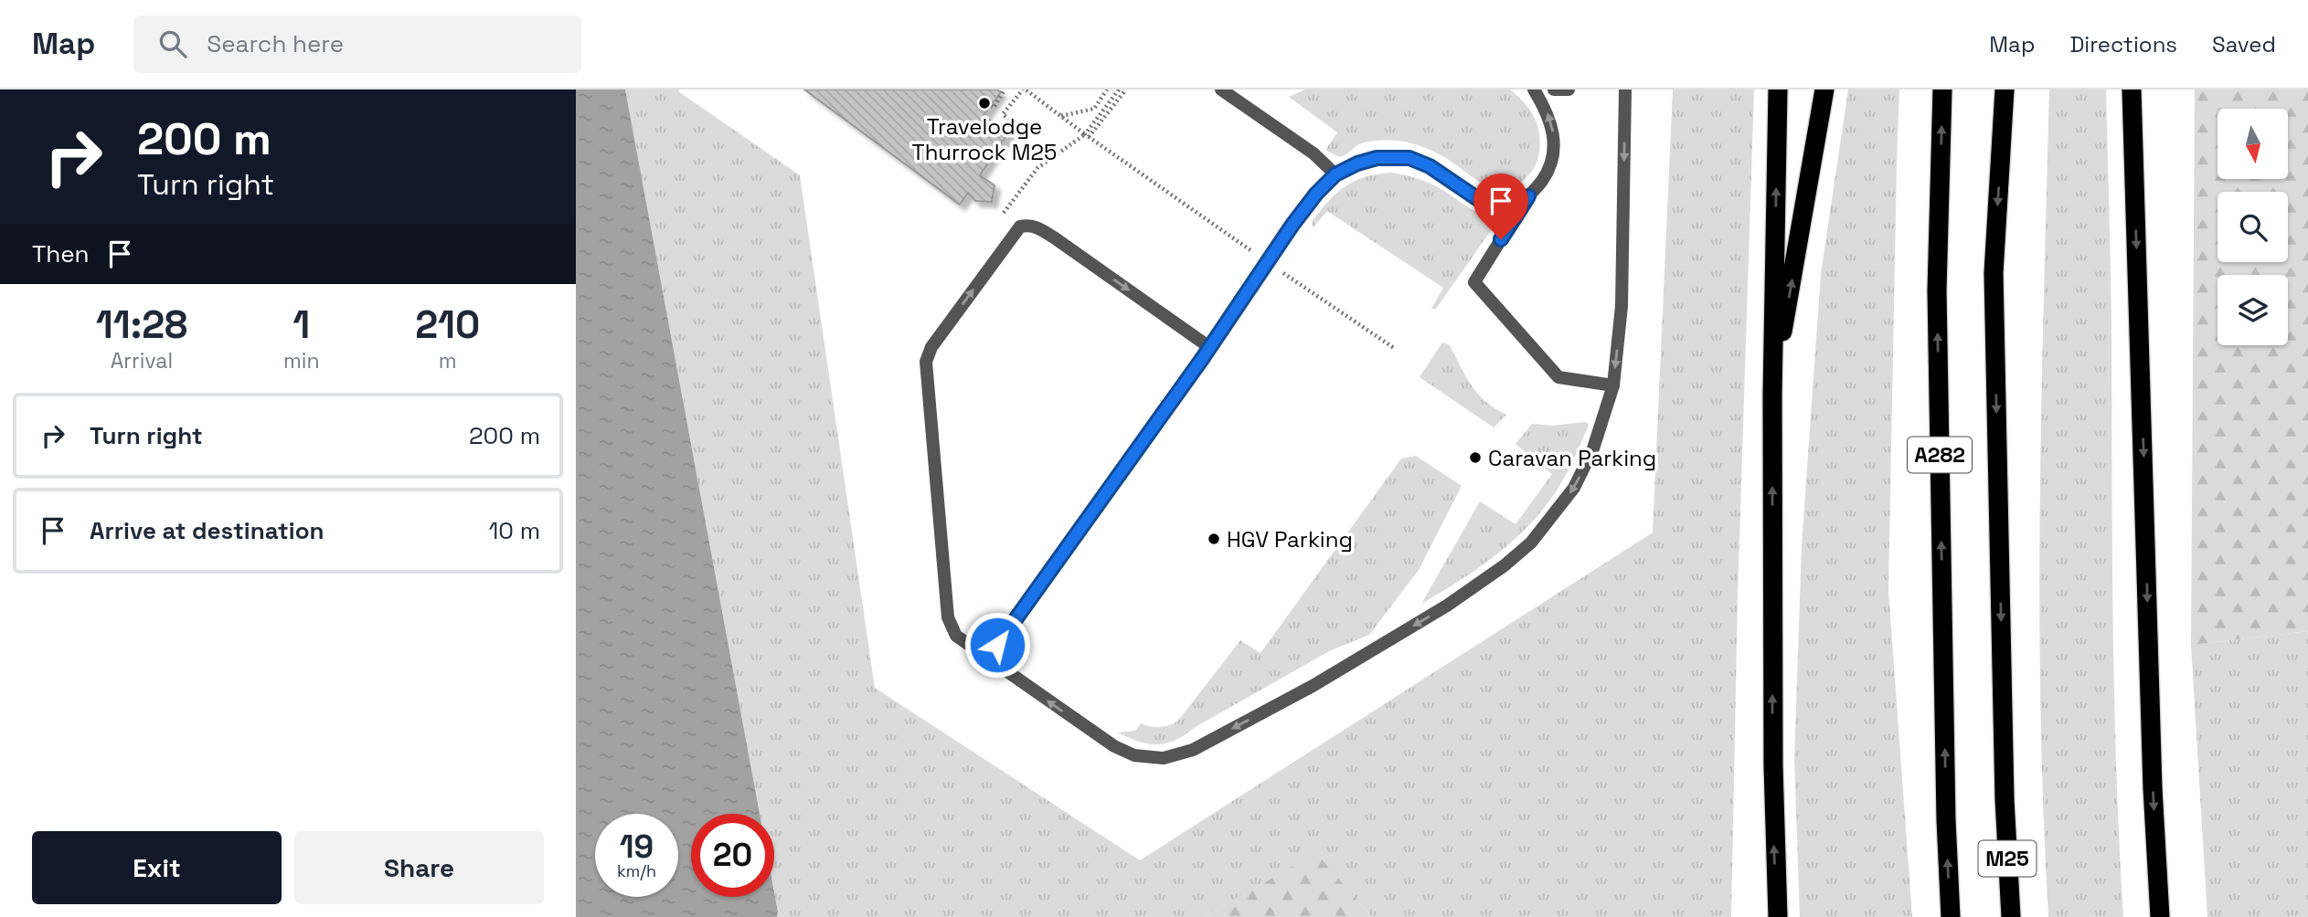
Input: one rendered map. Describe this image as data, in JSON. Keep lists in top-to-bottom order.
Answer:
{
  "streets": {
    "highway": ["A282", "M25"]
  },
  "places": ["Travelodge Thurrock M25", "Caravan Parking", "HGV Parking"],
  "north": "bottom",
  "page": {
    "header": "Map",
    "search": "Search here",
    "nav": ["Map", "Directions", "Saved"],
    "turn": ["200 m", "Turn right"],
    "then": "Then",
    "eta": [
      "11:28",
      "Arrival",
      "1",
      "min",
      "210",
      "m"
    ],
    "list": [
      {
        "name": "Turn right",
        "value": "200 m"
      },
      {
        "name": "Arrive at destination",
        "value": "10 m"
      }
    ],
    "speed": "19 km/h",
    "limit": "20",
    "buttons": ["Exit", "Share"]
  }
}
